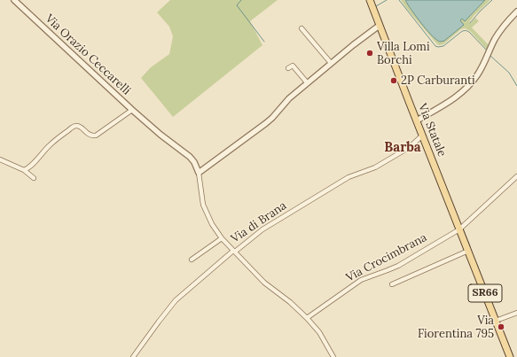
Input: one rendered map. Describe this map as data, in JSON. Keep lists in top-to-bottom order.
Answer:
{
  "streets": {
    "main road": ["Via Statale", "SR66"],
    "street": ["Via Orazio Ceccarelli", "Via di Brana", "Via Crocimbrana"]
  },
  "crossings": [
    ["Via Orazio Ceccarelli", "Via di Brana"],
    ["Via Statale", "Via di Brana"],
    ["Via Statale", "Via Crocimbrana"],
    ["Via Statale", "SR66"],
    ["Via Crocimbrana", "SR66"]
  ],
  "districts": ["Barba"],
  "places": ["Villa Lomi Borchi", "2P Carburanti", "Via Fiorentina 795"]
}
